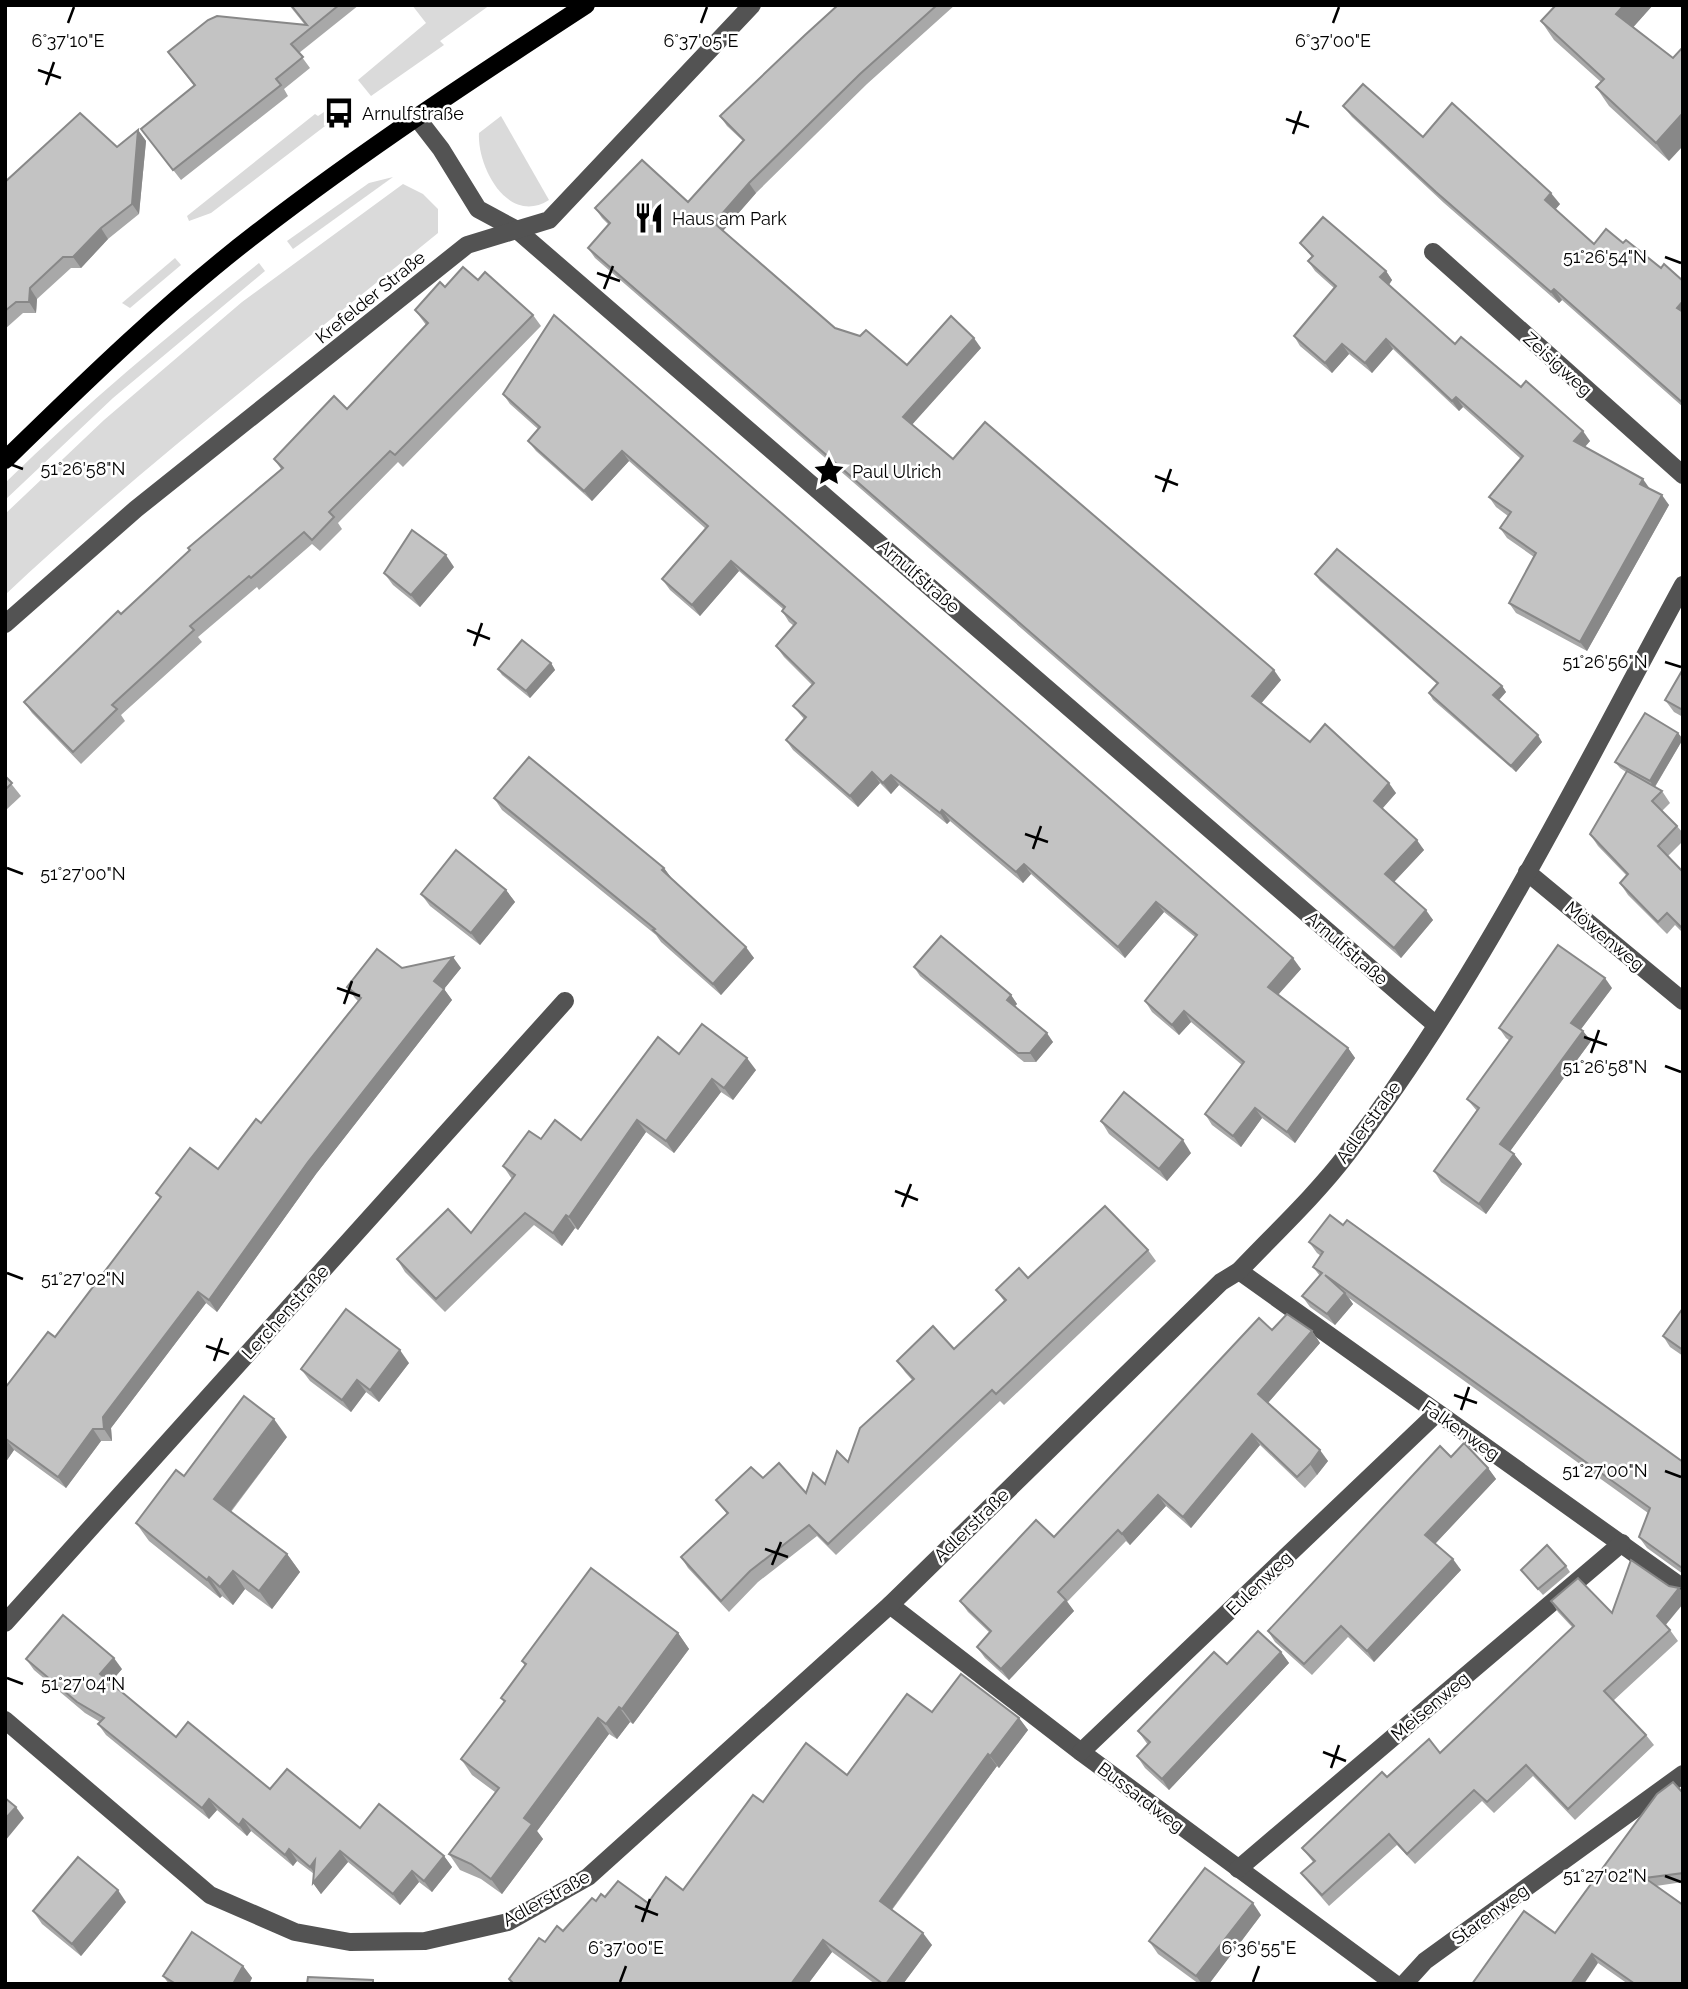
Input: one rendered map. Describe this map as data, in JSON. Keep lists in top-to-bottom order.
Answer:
{
  "streets": {
    "street": [
      "Krefelder Straße",
      "Zeisigweg",
      "Arnulfstraße",
      "Möwenweg",
      "Adlerstraße",
      "Lerchenstraße",
      "Falkenweg",
      "Eulenweg",
      "Meisenweg",
      "Bussardweg",
      "Starenweg"
    ]
  },
  "crossings": [
    ["Krefelder Straße", "Arnulfstraße"],
    ["Arnulfstraße", "Adlerstraße"],
    ["Möwenweg", "Adlerstraße"],
    ["Adlerstraße", "Falkenweg"],
    ["Adlerstraße", "Bussardweg"],
    ["Falkenweg", "Eulenweg"],
    ["Falkenweg", "Meisenweg"],
    ["Eulenweg", "Bussardweg"],
    ["Meisenweg", "Bussardweg"]
  ],
  "places": {
    "bus stop": ["Arnulfstraße"],
    "restaurant": ["Haus am Park"],
    "place": ["Paul Ulrich"]
  },
  "coordinates": [
    "6°37'00\"E",
    "6°37'10\"E",
    "6°37'05\"E",
    "51°26'54\"N",
    "51°26'58\"N",
    "51°26'56\"N",
    "51°27'00\"N",
    "51°27'02\"N",
    "51°27'04\"N",
    "6°36'55\"E"
  ]
}
